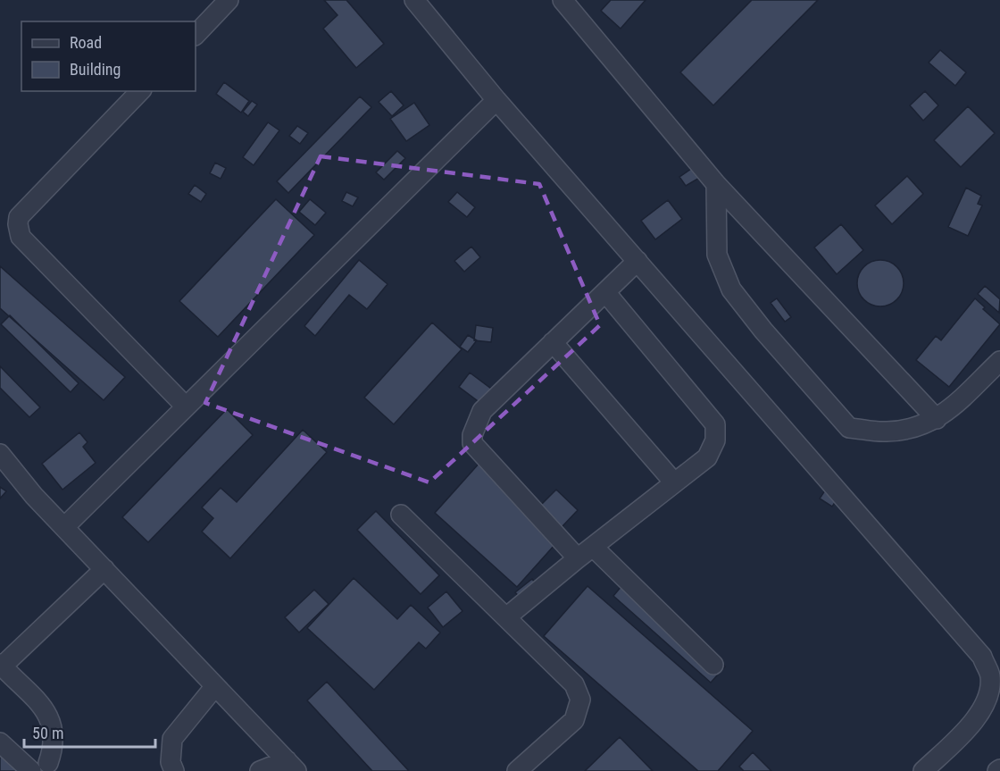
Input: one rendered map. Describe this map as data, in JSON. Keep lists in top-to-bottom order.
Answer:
{
  "legend": ["Road", "Building"],
  "scale_bar": "50 m"
}
